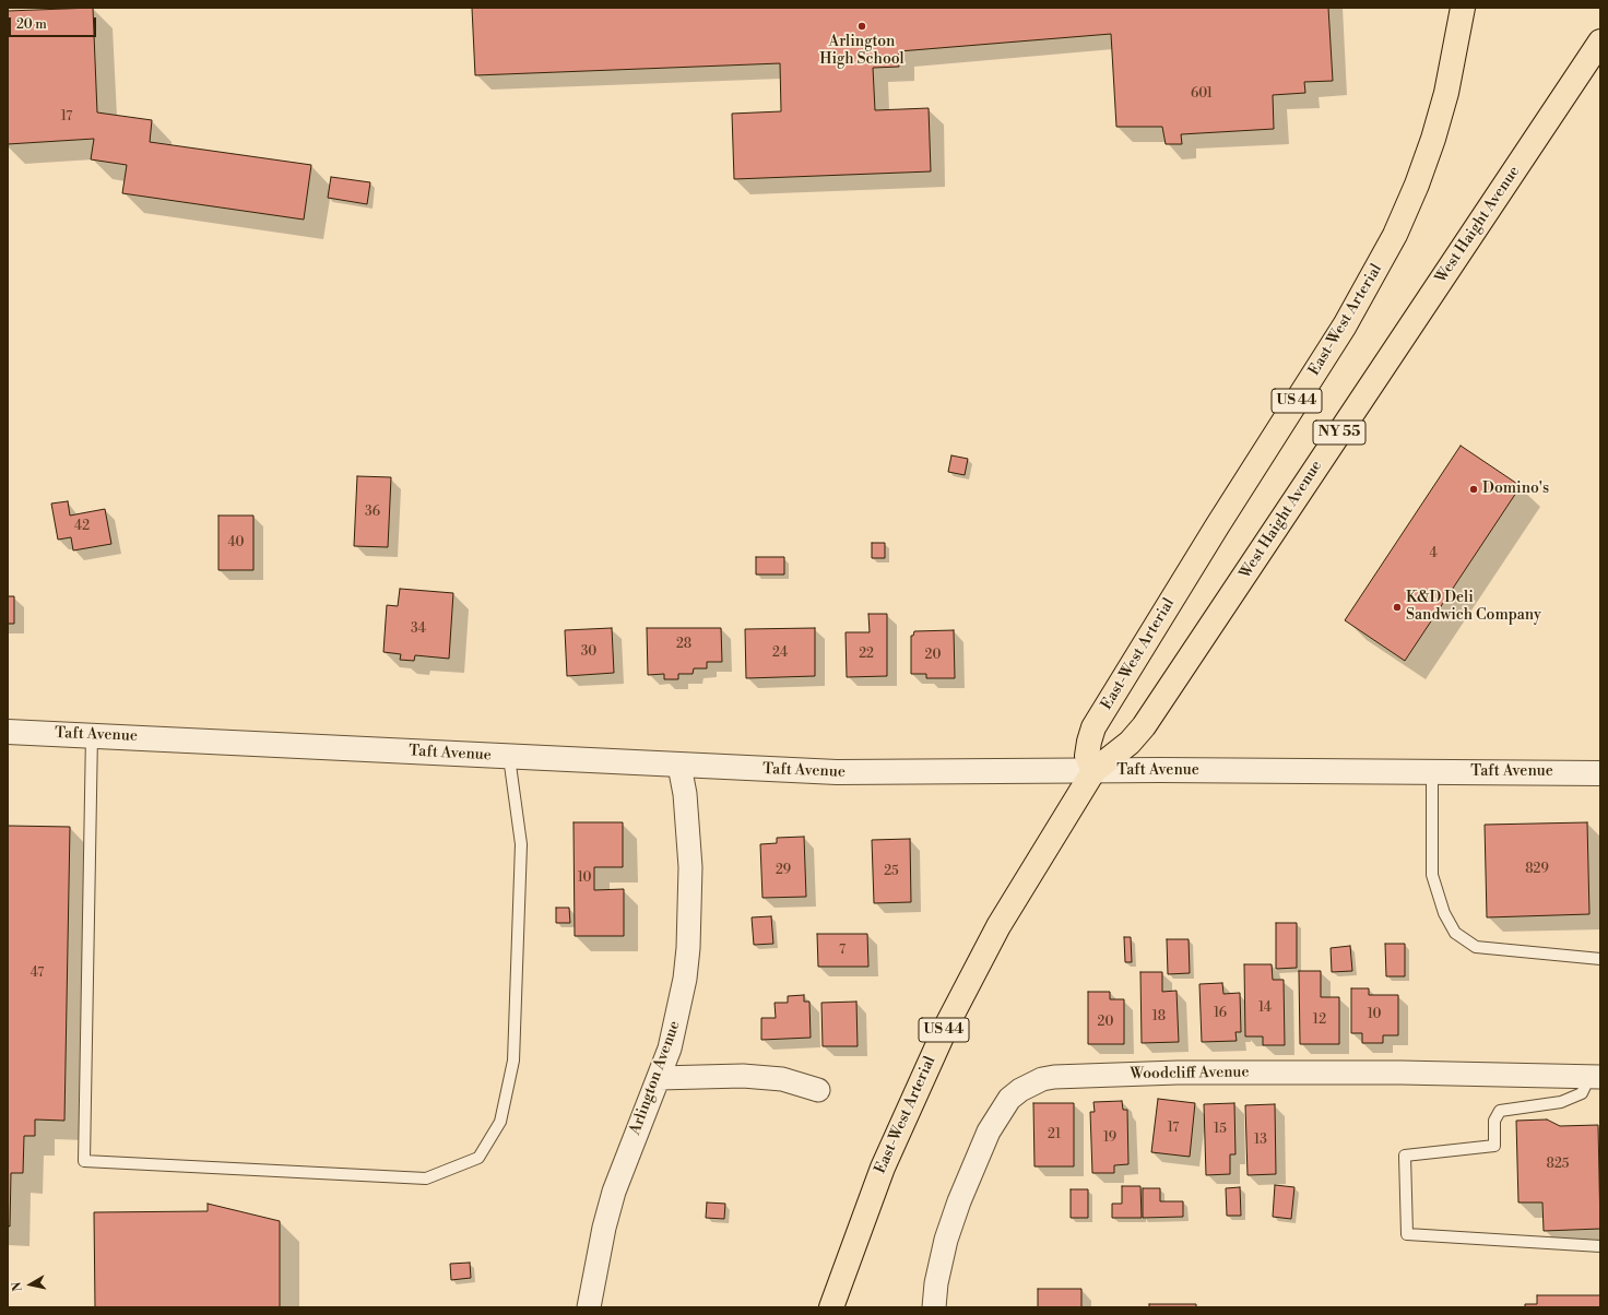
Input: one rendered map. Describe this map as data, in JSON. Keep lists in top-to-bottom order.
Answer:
{
  "streets": {
    "main road": [
      "West Haight Avenue",
      "East-West Arterial",
      "US 44",
      "NY 55"
    ],
    "street": ["Taft Avenue", "Woodcliff Avenue", "Arlington Avenue"]
  },
  "crossings": [
    ["West Haight Avenue", "East-West Arterial"],
    ["West Haight Avenue", "Taft Avenue"],
    ["East-West Arterial", "Taft Avenue"],
    ["Taft Avenue", "Arlington Avenue"]
  ],
  "places": ["Arlington High School", "Domino's", "K&D Deli Sandwich Company"],
  "house_numbers": [
    "601",
    "17",
    "36",
    "42",
    "40",
    "4",
    "34",
    "28",
    "30",
    "24",
    "22",
    "20",
    "829",
    "29",
    "25",
    "10",
    "7",
    "47",
    "14",
    "16",
    "10",
    "18",
    "12",
    "20",
    "17",
    "15",
    "21",
    "19",
    "13",
    "825"
  ],
  "scale_bar": "20 m",
  "north": "left"
}
